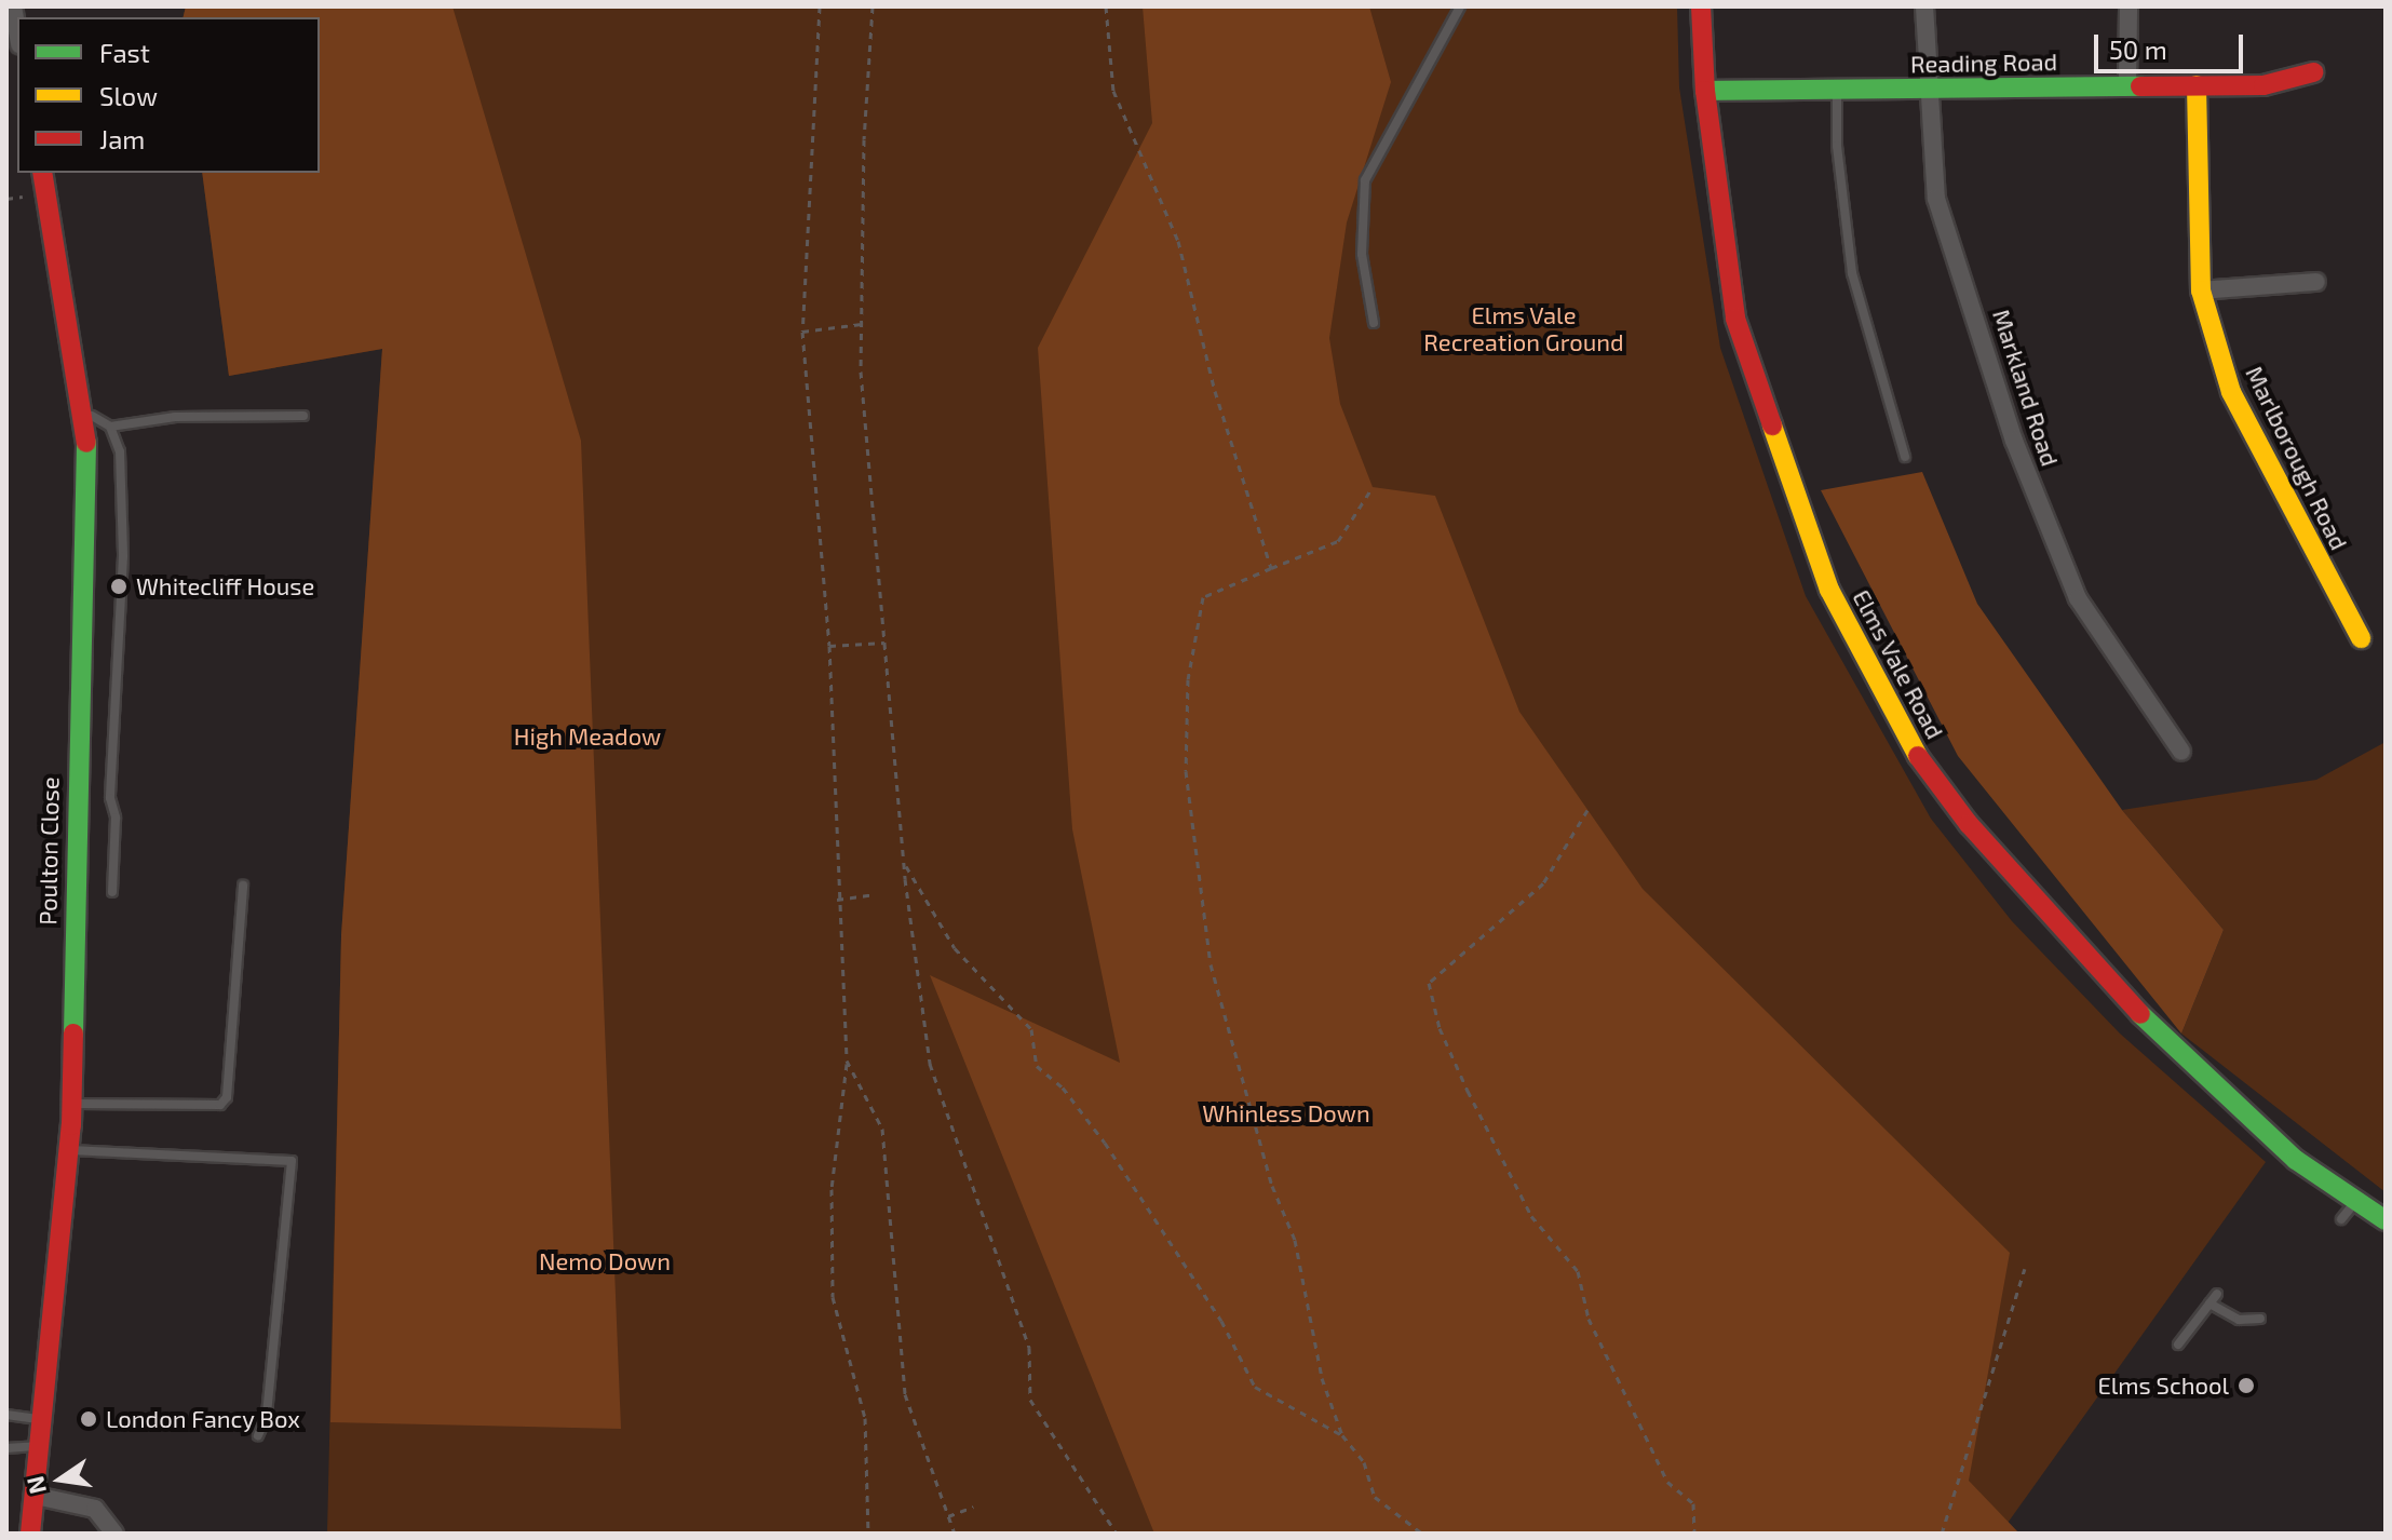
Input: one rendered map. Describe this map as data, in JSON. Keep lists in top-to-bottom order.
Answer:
{
  "streets": {
    "street": [
      "Reading Road",
      "Markland Road",
      "Marlborough Road",
      "Elms Vale Road",
      "Poulton Close"
    ]
  },
  "crossings": [
    ["Reading Road", "Markland Road"],
    ["Reading Road", "Marlborough Road"],
    ["Reading Road", "Elms Vale Road"]
  ],
  "parks": [
    "Elms Vale Recreation Ground",
    "High Meadow",
    "Whinless Down",
    "Nemo Down"
  ],
  "places": ["Whitecliff House", "Elms School", "London Fancy Box"],
  "legend": ["Fast", "Slow", "Jam"],
  "scale_bar": "50 m",
  "north": "left"
}
